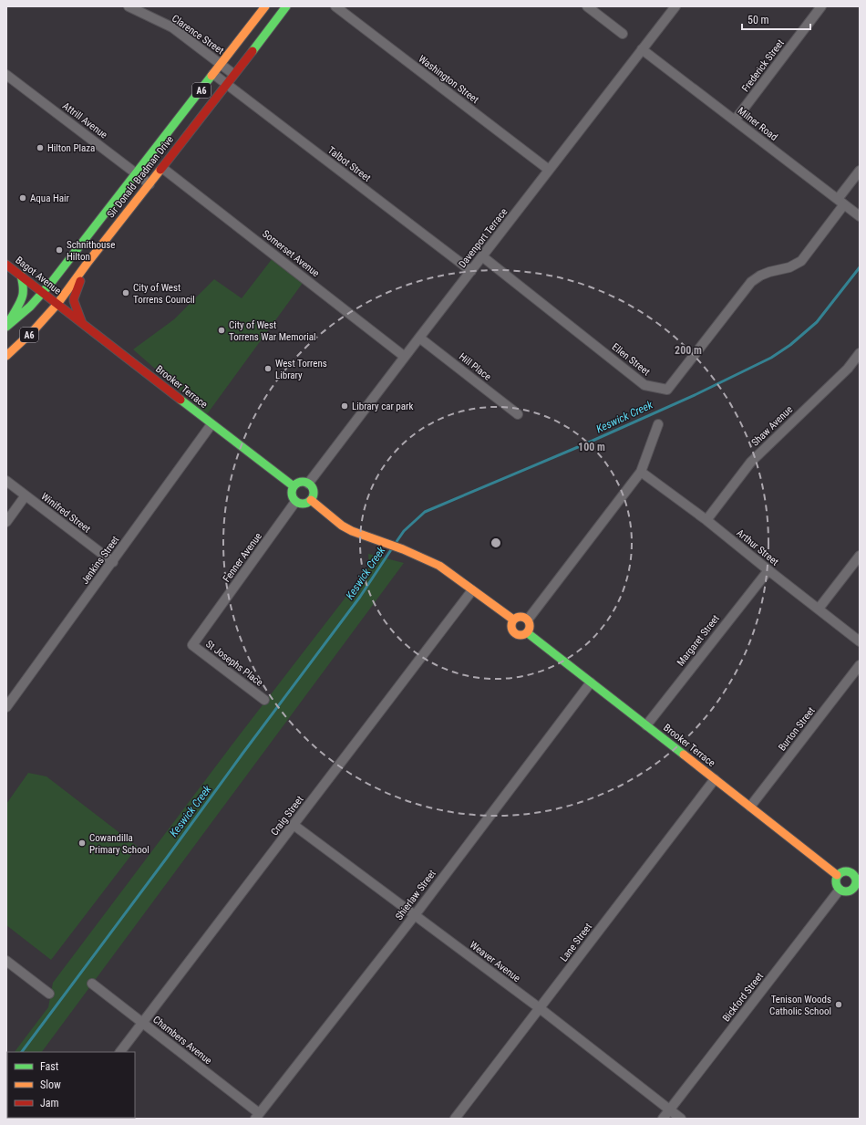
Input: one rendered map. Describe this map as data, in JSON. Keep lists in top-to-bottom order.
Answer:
{
  "streets": {
    "street": [
      "Clarence Street",
      "Frederick Street",
      "Washington Street",
      "A6",
      "Attrill Avenue",
      "Milner Road",
      "Talbot Street",
      "Sir Donald Bradman Drive",
      "Davenport Terrace",
      "Somerset Avenue",
      "Bagot Avenue",
      "Ellen Street",
      "Hill Place",
      "Brooker Terrace",
      "Shaw Avenue",
      "Winifred Street",
      "Arthur Street",
      "Fenner Avenue",
      "Jenkins Street",
      "Margaret Street",
      "St Josephs Place",
      "Burton Street",
      "Craig Street",
      "Shierlaw Street",
      "Lane Street",
      "Weaver Avenue",
      "Bickford Street",
      "Chambers Avenue"
    ]
  },
  "crossings": [
    ["Clarence Street", "Sir Donald Bradman Drive"],
    ["Frederick Street", "Milner Road"],
    ["Washington Street", "Davenport Terrace"],
    ["Attrill Avenue", "Sir Donald Bradman Drive"],
    ["Milner Road", "Davenport Terrace"],
    ["Milner Road", "Ellen Street"],
    ["Talbot Street", "Sir Donald Bradman Drive"],
    ["Talbot Street", "Davenport Terrace"],
    ["Sir Donald Bradman Drive", "Somerset Avenue"],
    ["Sir Donald Bradman Drive", "Bagot Avenue"],
    ["Sir Donald Bradman Drive", "Brooker Terrace"],
    ["Davenport Terrace", "Somerset Avenue"],
    ["Davenport Terrace", "Ellen Street"],
    ["Davenport Terrace", "Hill Place"],
    ["Davenport Terrace", "Brooker Terrace"],
    ["Davenport Terrace", "Fenner Avenue"],
    ["Bagot Avenue", "Brooker Terrace"],
    ["Brooker Terrace", "Fenner Avenue"],
    ["Brooker Terrace", "Jenkins Street"],
    ["Brooker Terrace", "Margaret Street"],
    ["Brooker Terrace", "Burton Street"],
    ["Brooker Terrace", "Shierlaw Street"],
    ["Brooker Terrace", "Lane Street"],
    ["Brooker Terrace", "Bickford Street"],
    ["Shaw Avenue", "Arthur Street"],
    ["Winifred Street", "Jenkins Street"],
    ["Arthur Street", "Margaret Street"],
    ["Fenner Avenue", "St Josephs Place"],
    ["Craig Street", "Weaver Avenue"],
    ["Craig Street", "Chambers Avenue"],
    ["Shierlaw Street", "Weaver Avenue"],
    ["Shierlaw Street", "Chambers Avenue"],
    ["Lane Street", "Weaver Avenue"],
    ["Weaver Avenue", "Bickford Street"]
  ],
  "water": ["Keswick Creek"],
  "places": [
    "Hilton Plaza",
    "Aqua Hair",
    "Schnithouse Hilton",
    "City of West Torrens Council",
    "City of West Torrens War Memorial",
    "West Torrens Library",
    "Library car park",
    "Cowandilla Primary School",
    "Tenison Woods Catholic School"
  ],
  "legend": ["Fast", "Slow", "Jam"],
  "scale_bar": "50 m",
  "rings": ["200 m", "100 m"]
}
